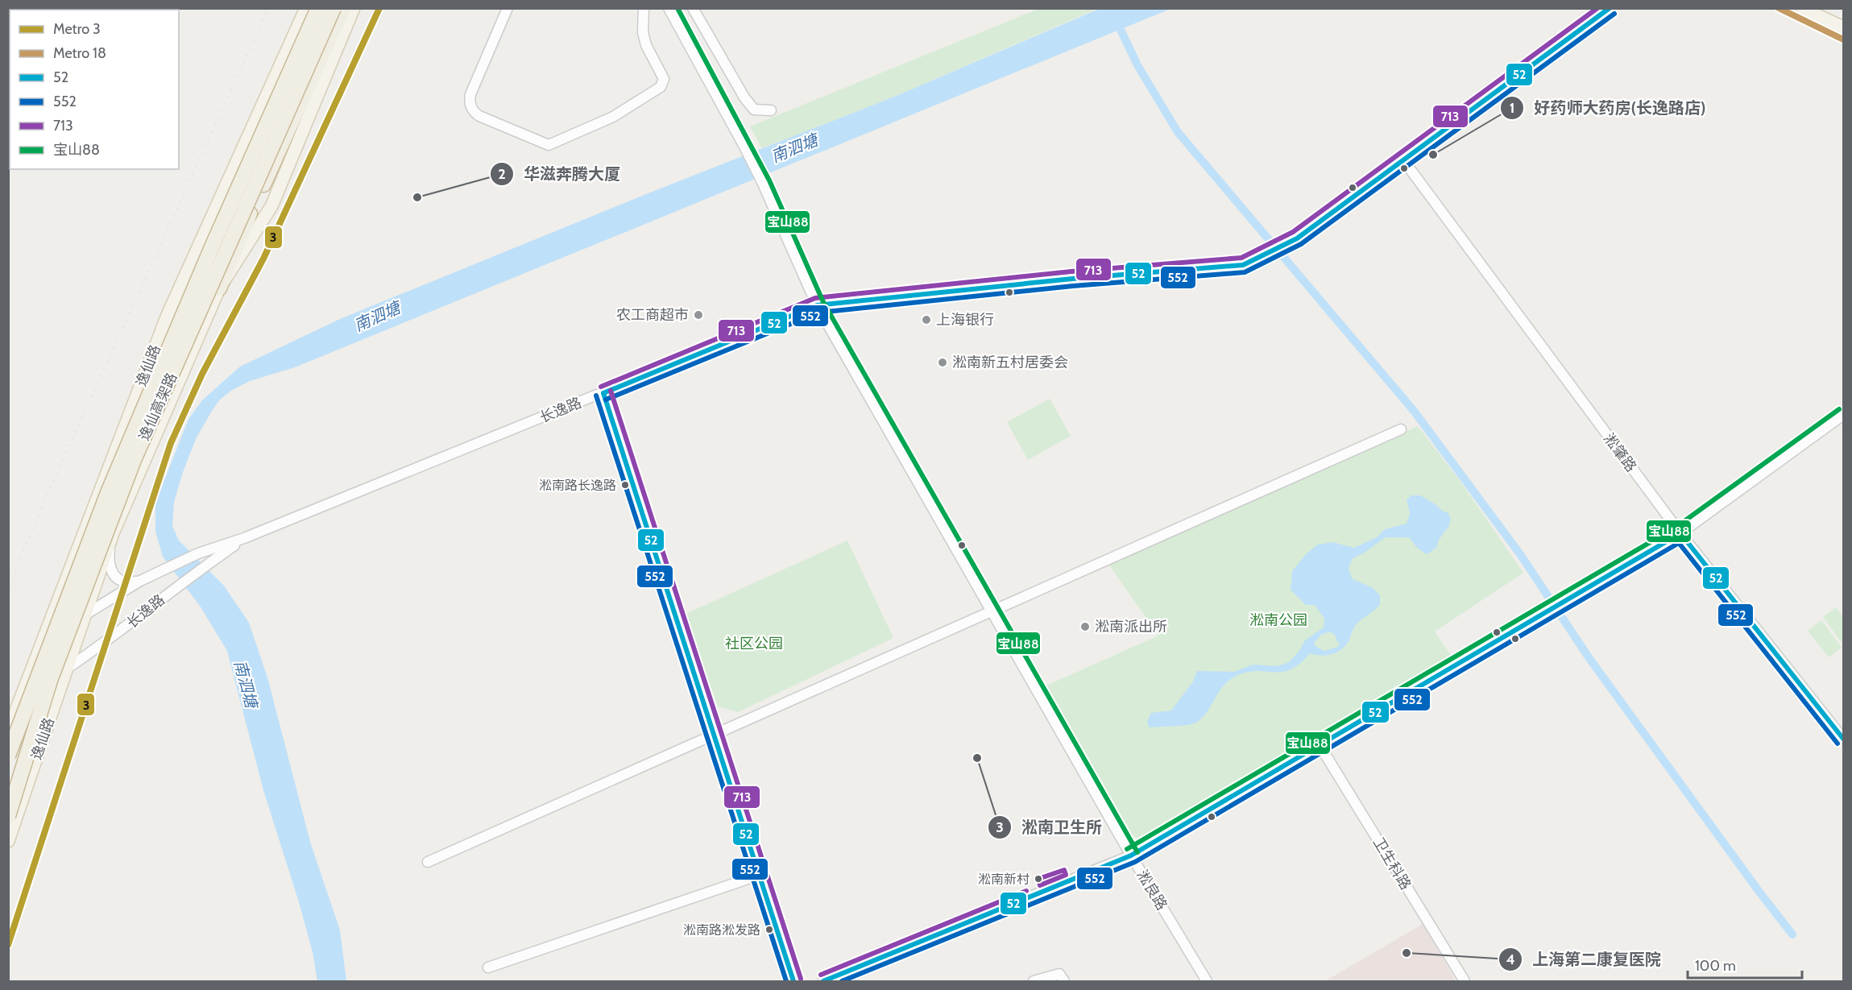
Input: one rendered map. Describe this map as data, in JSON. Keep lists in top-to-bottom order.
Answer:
{
  "streets": {
    "highway": ["逸仙高架路"],
    "main road": ["逸仙路"],
    "street": [
      "长逸路",
      "淞肇路",
      "卫生科路",
      "淞良路"
    ]
  },
  "crossings": [
    ["逸仙路", "逸仙高架路"],
    ["逸仙路", "长逸路"],
    ["长逸路", "淞肇路"],
    ["长逸路", "淞良路"]
  ],
  "water": ["南泗塘"],
  "parks": ["淞南公园", "社区公园"],
  "places": [
    "好药师大药房(长逸路店)",
    "华滋奔腾大厦",
    "农工商超市",
    "上海银行",
    "淞南新五村居委会",
    "淞南路长逸路",
    "淞南派出所",
    "淞南卫生所",
    "淞南新村",
    "淞南路淞发路",
    "上海第二康复医院"
  ],
  "lines": [
    "metro line 3",
    "metro line 18",
    "transit line 52",
    "transit line 713",
    "transit line 宝山88",
    "transit line 552"
  ],
  "legend": [
    "Metro 3",
    "Metro 18",
    "52",
    "552",
    "713",
    "宝山88"
  ],
  "scale_bar": "100 m"
}
